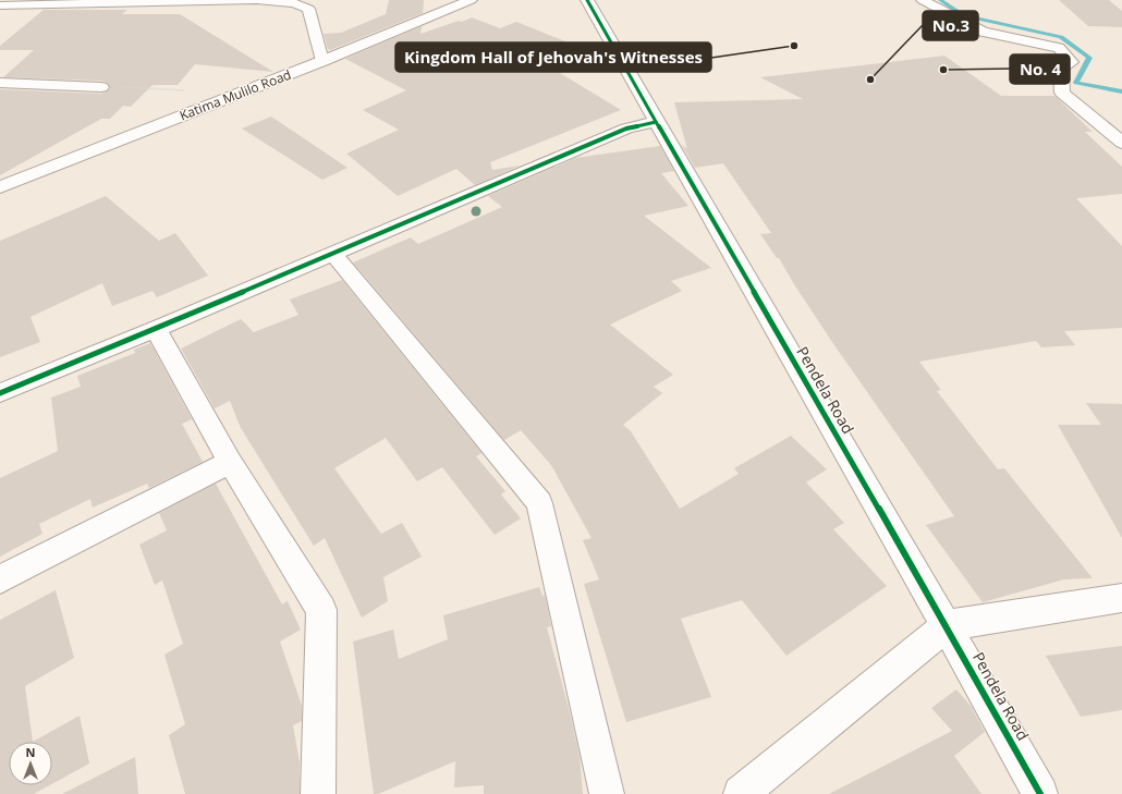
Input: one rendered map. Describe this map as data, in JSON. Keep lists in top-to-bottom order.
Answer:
{
  "streets": {
    "street": ["Katima Mulilo Road", "Pendela Road"]
  },
  "places": ["Kingdom Hall of Jehovah's Witnesses", "No. 4", "No.3"],
  "north": "top"
}
